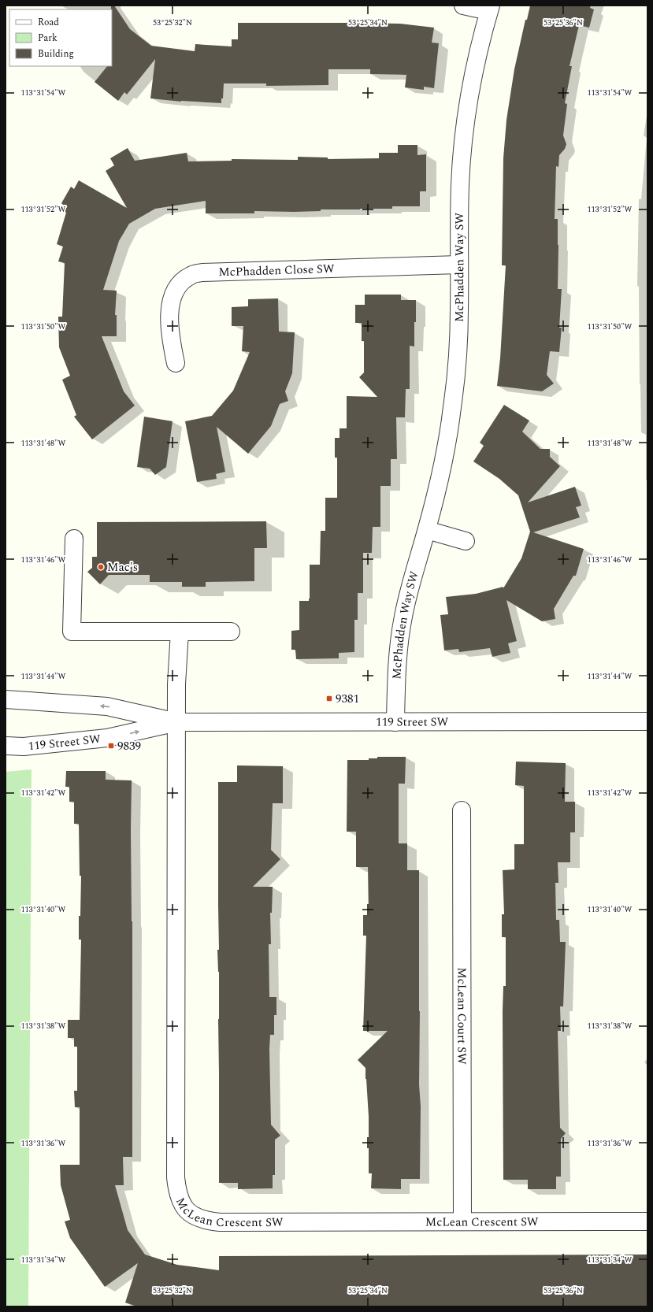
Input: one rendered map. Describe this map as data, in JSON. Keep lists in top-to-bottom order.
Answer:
{
  "streets": {
    "street": [
      "McPhadden Way SW",
      "McPhadden Close SW",
      "119 Street SW",
      "McLean Court SW",
      "McLean Crescent SW"
    ]
  },
  "crossings": [
    ["McPhadden Way SW", "McPhadden Close SW"],
    ["McPhadden Way SW", "119 Street SW"],
    ["119 Street SW", "McLean Crescent SW"],
    ["McLean Court SW", "McLean Crescent SW"]
  ],
  "places": {
    "other": ["Mac's"],
    "transit": ["9381", "9839"]
  },
  "legend": ["Road", "Park", "Building"],
  "coordinates": [
    "53°25'32\"N",
    "53°25'34\"N",
    "53°25'36\"N",
    "113°31'54\"W",
    "113°31'52\"W",
    "113°31'50\"W",
    "113°31'48\"W",
    "113°31'46\"W",
    "113°31'44\"W",
    "113°31'42\"W",
    "113°31'40\"W",
    "113°31'38\"W",
    "113°31'36\"W",
    "113°31'34\"W"
  ]
}
